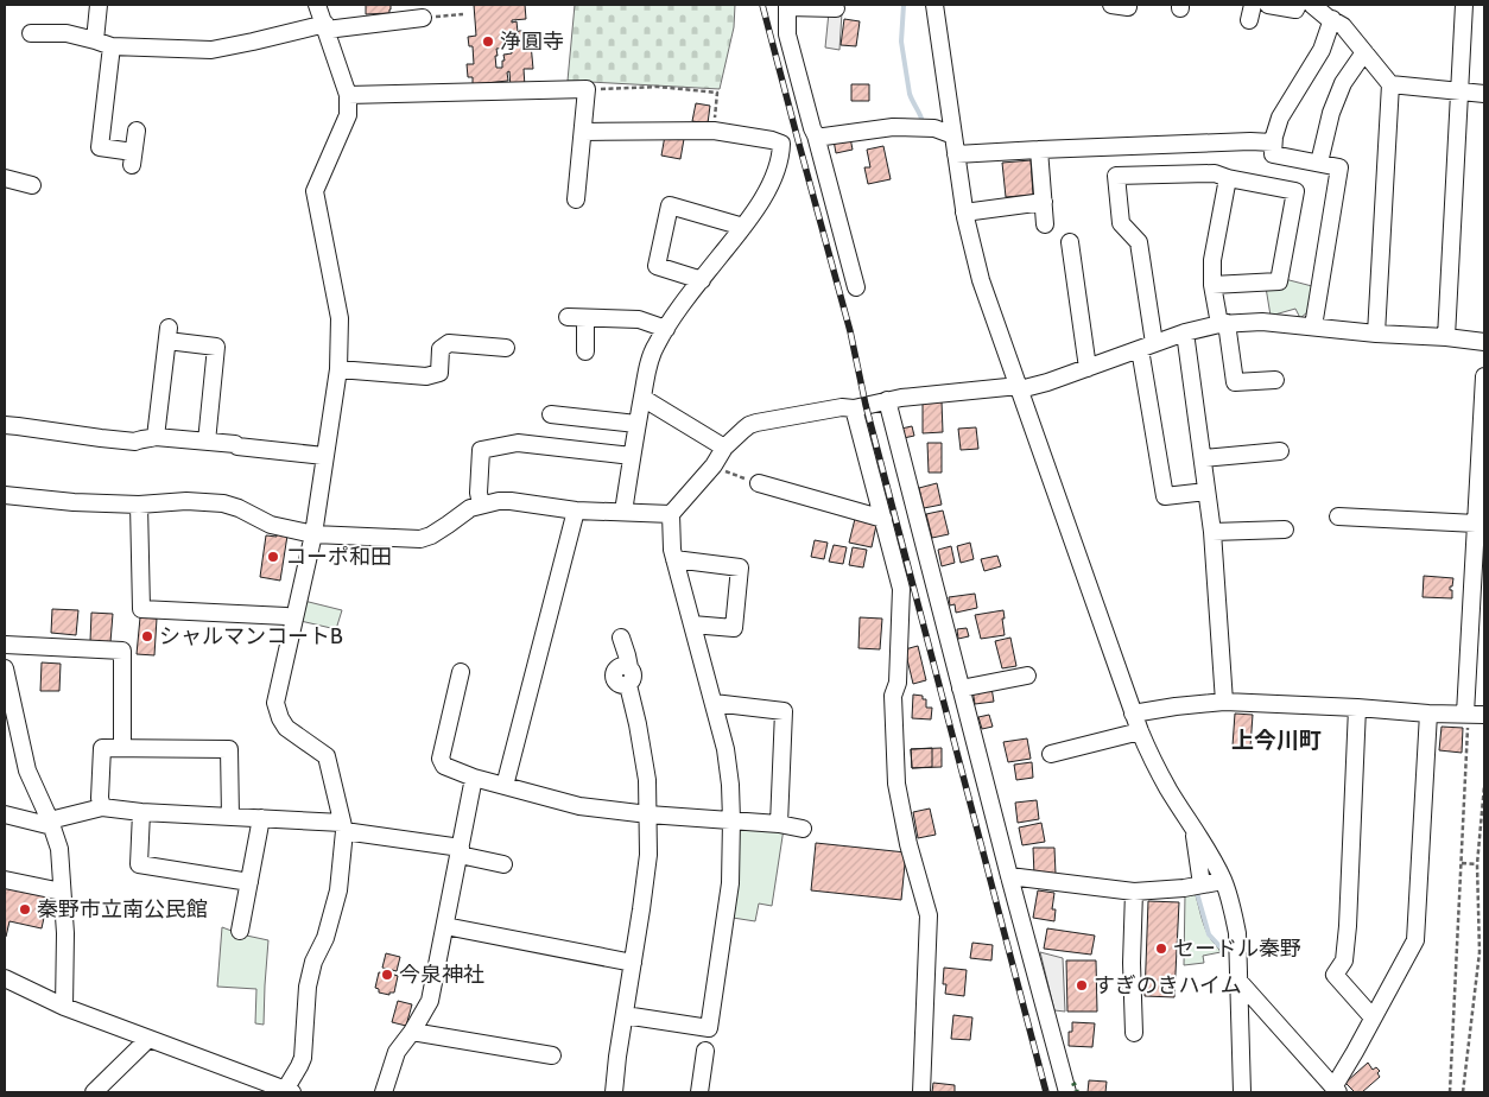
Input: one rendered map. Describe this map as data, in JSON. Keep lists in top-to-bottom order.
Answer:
{
  "districts": ["上今川町"],
  "places": [
    "浄圓寺",
    "コーポ和田",
    "シャルマンコートB",
    "秦野市立南公民館",
    "セードル秦野",
    "今泉神社",
    "すぎのきハイム"
  ]
}
